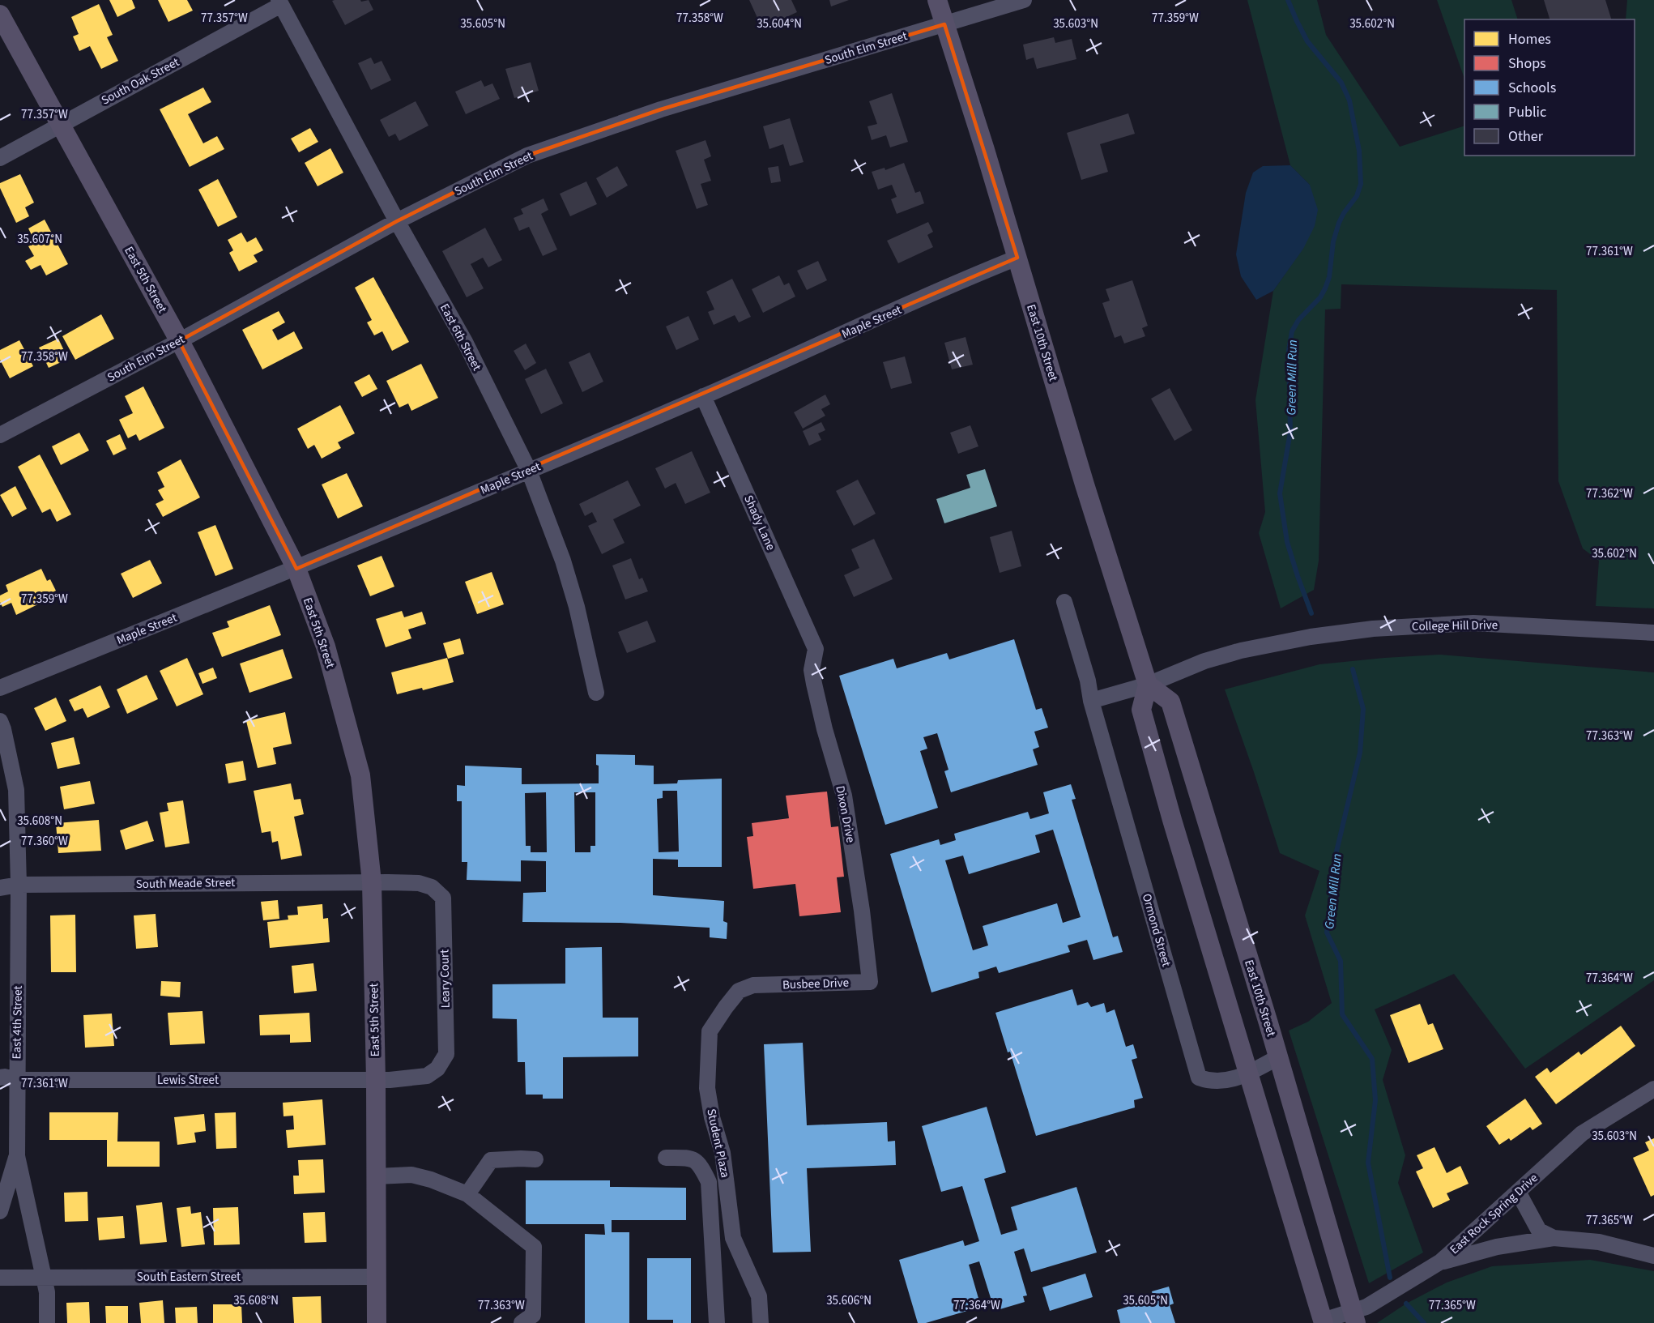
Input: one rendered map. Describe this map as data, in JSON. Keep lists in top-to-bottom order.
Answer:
{
  "streets": {
    "main road": ["East 5th Street", "East 10th Street"],
    "street": [
      "South Elm Street",
      "South Oak Street",
      "Maple Street",
      "East 6th Street",
      "Shady Lane",
      "College Hill Drive",
      "Dixon Drive",
      "South Meade Street",
      "Ormond Street",
      "Leary Court",
      "Busbee Drive",
      "East 4th Street",
      "Lewis Street",
      "Student Plaza",
      "East Rock Spring Drive",
      "South Eastern Street"
    ]
  },
  "crossings": [
    ["South Elm Street", "East 5th Street"],
    ["South Elm Street", "East 6th Street"],
    ["South Elm Street", "East 10th Street"],
    ["South Oak Street", "East 5th Street"],
    ["South Oak Street", "East 6th Street"],
    ["East 5th Street", "Maple Street"],
    ["East 5th Street", "South Meade Street"],
    ["East 5th Street", "Leary Court"],
    ["East 5th Street", "Lewis Street"],
    ["East 5th Street", "South Eastern Street"],
    ["Maple Street", "East 6th Street"],
    ["Maple Street", "East 10th Street"],
    ["Maple Street", "Shady Lane"],
    ["East 10th Street", "College Hill Drive"],
    ["East 10th Street", "Ormond Street"],
    ["East 10th Street", "East Rock Spring Drive"],
    ["Shady Lane", "Dixon Drive"],
    ["Dixon Drive", "Busbee Drive"],
    ["South Meade Street", "Leary Court"],
    ["South Meade Street", "East 4th Street"],
    ["Leary Court", "Lewis Street"],
    ["Busbee Drive", "Student Plaza"],
    ["East 4th Street", "Lewis Street"],
    ["East 4th Street", "South Eastern Street"]
  ],
  "water": ["Green Mill Run"],
  "legend": [
    "Homes",
    "Shops",
    "Schools",
    "Public",
    "Other"
  ],
  "coordinates": [
    "77.357°W",
    "77.358°W",
    "77.359°W",
    "35.605°N",
    "35.604°N",
    "35.603°N",
    "35.602°N",
    "35.607°N",
    "77.361°W",
    "77.362°W",
    "77.363°W",
    "35.608°N",
    "77.360°W",
    "77.364°W",
    "77.365°W",
    "35.606°N"
  ]
}
